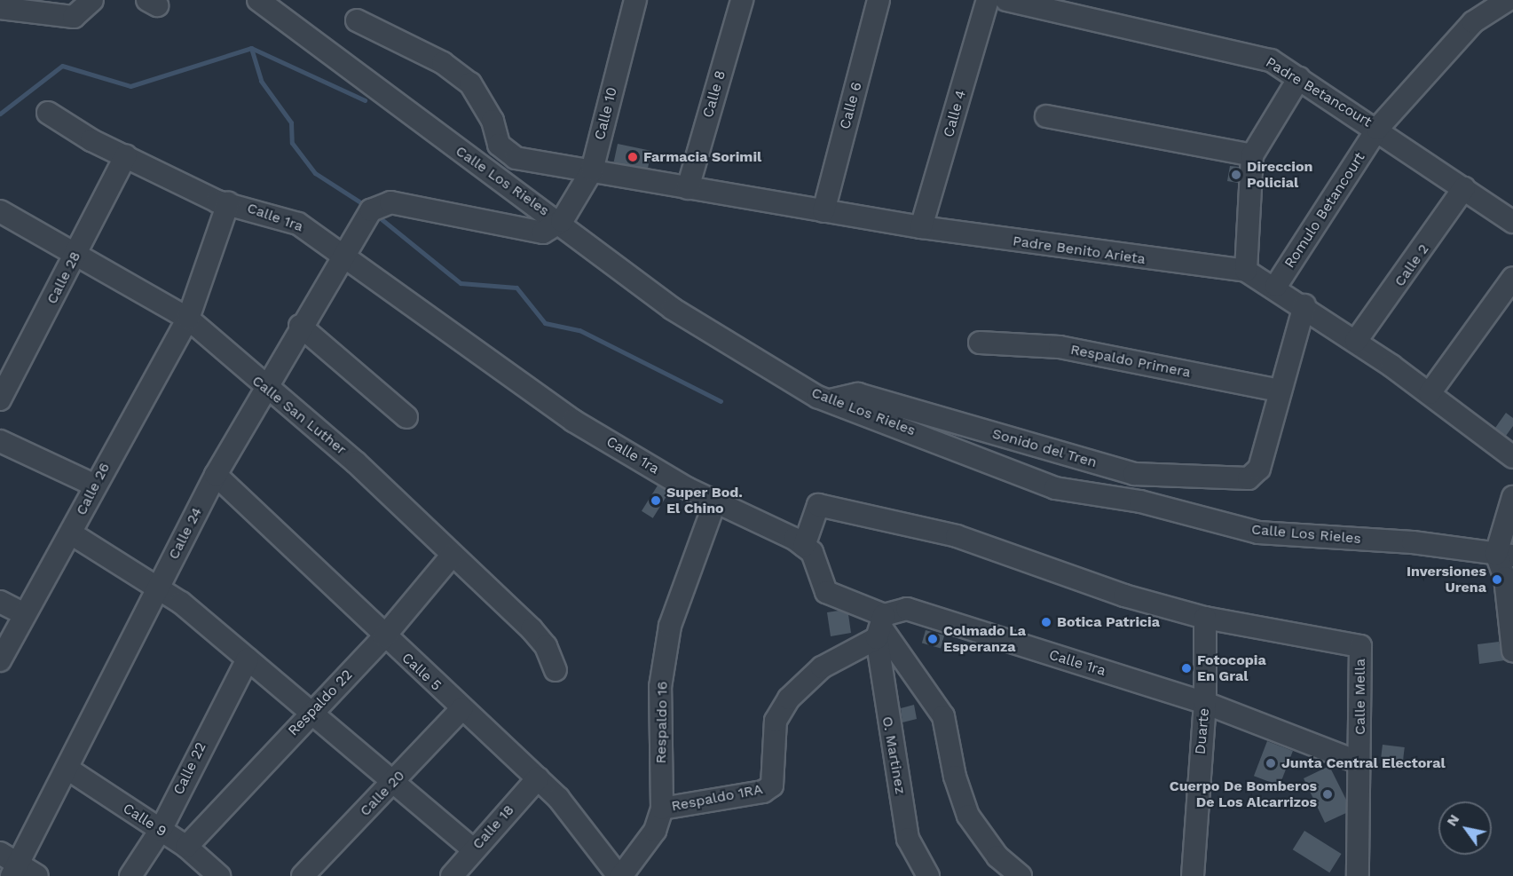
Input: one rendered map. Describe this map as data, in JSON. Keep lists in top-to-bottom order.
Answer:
{
  "streets": {
    "street": [
      "Padre Betancourt",
      "Calle 8",
      "Calle 6",
      "Calle 10",
      "Calle 4",
      "Calle Los Rieles",
      "Romulo Betancourt",
      "Calle 1ra",
      "Padre Benito Arieta",
      "Calle 2",
      "Calle 28",
      "Respaldo Primera",
      "Calle San Luther",
      "Sonido del Tren",
      "Calle 26",
      "Calle 24",
      "Calle 5",
      "Calle Mella",
      "Respaldo 22",
      "Respaldo 16",
      "Duarte",
      "O. Martinez",
      "Calle 22",
      "Calle 20",
      "Respaldo 1RA",
      "Calle 9",
      "Calle 18"
    ]
  },
  "crossings": [
    ["Padre Betancourt", "Romulo Betancourt"],
    ["Padre Betancourt", "Calle 2"],
    ["Calle 8", "Padre Benito Arieta"],
    ["Calle 6", "Padre Benito Arieta"],
    ["Calle 10", "Calle Los Rieles"],
    ["Calle 10", "Padre Benito Arieta"],
    ["Calle 10", "Calle 24"],
    ["Calle 4", "Padre Benito Arieta"],
    ["Calle Los Rieles", "Sonido del Tren"],
    ["Calle Los Rieles", "Calle 24"],
    ["Romulo Betancourt", "Padre Benito Arieta"],
    ["Calle 1ra", "Calle 28"],
    ["Calle 1ra", "Calle 26"],
    ["Calle 1ra", "Calle 24"],
    ["Calle 1ra", "Calle Mella"],
    ["Calle 1ra", "Respaldo 16"],
    ["Calle 1ra", "Duarte"],
    ["Calle 1ra", "O. Martinez"],
    ["Calle 1ra", "Respaldo 1RA"],
    ["Padre Benito Arieta", "Calle 2"],
    ["Calle 28", "Calle San Luther"],
    ["Respaldo Primera", "Sonido del Tren"],
    ["Calle San Luther", "Calle 26"],
    ["Calle San Luther", "Calle 24"],
    ["Calle San Luther", "Respaldo 22"],
    ["Calle 24", "Calle 5"],
    ["Calle 24", "Calle 9"],
    ["Calle 5", "Respaldo 22"],
    ["Calle 5", "Respaldo 16"],
    ["Calle 5", "Calle 20"],
    ["Calle 5", "Calle 18"],
    ["Calle Mella", "Duarte"],
    ["Respaldo 22", "Calle 9"],
    ["Respaldo 16", "Respaldo 1RA"],
    ["O. Martinez", "Respaldo 1RA"],
    ["Calle 22", "Calle 9"]
  ],
  "places": [
    "Farmacia Sorimil",
    "Direccion Policial",
    "Super Bod. El Chino",
    "Inversiones Urena",
    "Botica Patricia",
    "Colmado La Esperanza",
    "Fotocopia En Gral",
    "Junta Central Electoral",
    "Cuerpo De Bomberos De Los Alcarrizos"
  ],
  "north": "top left"
}
